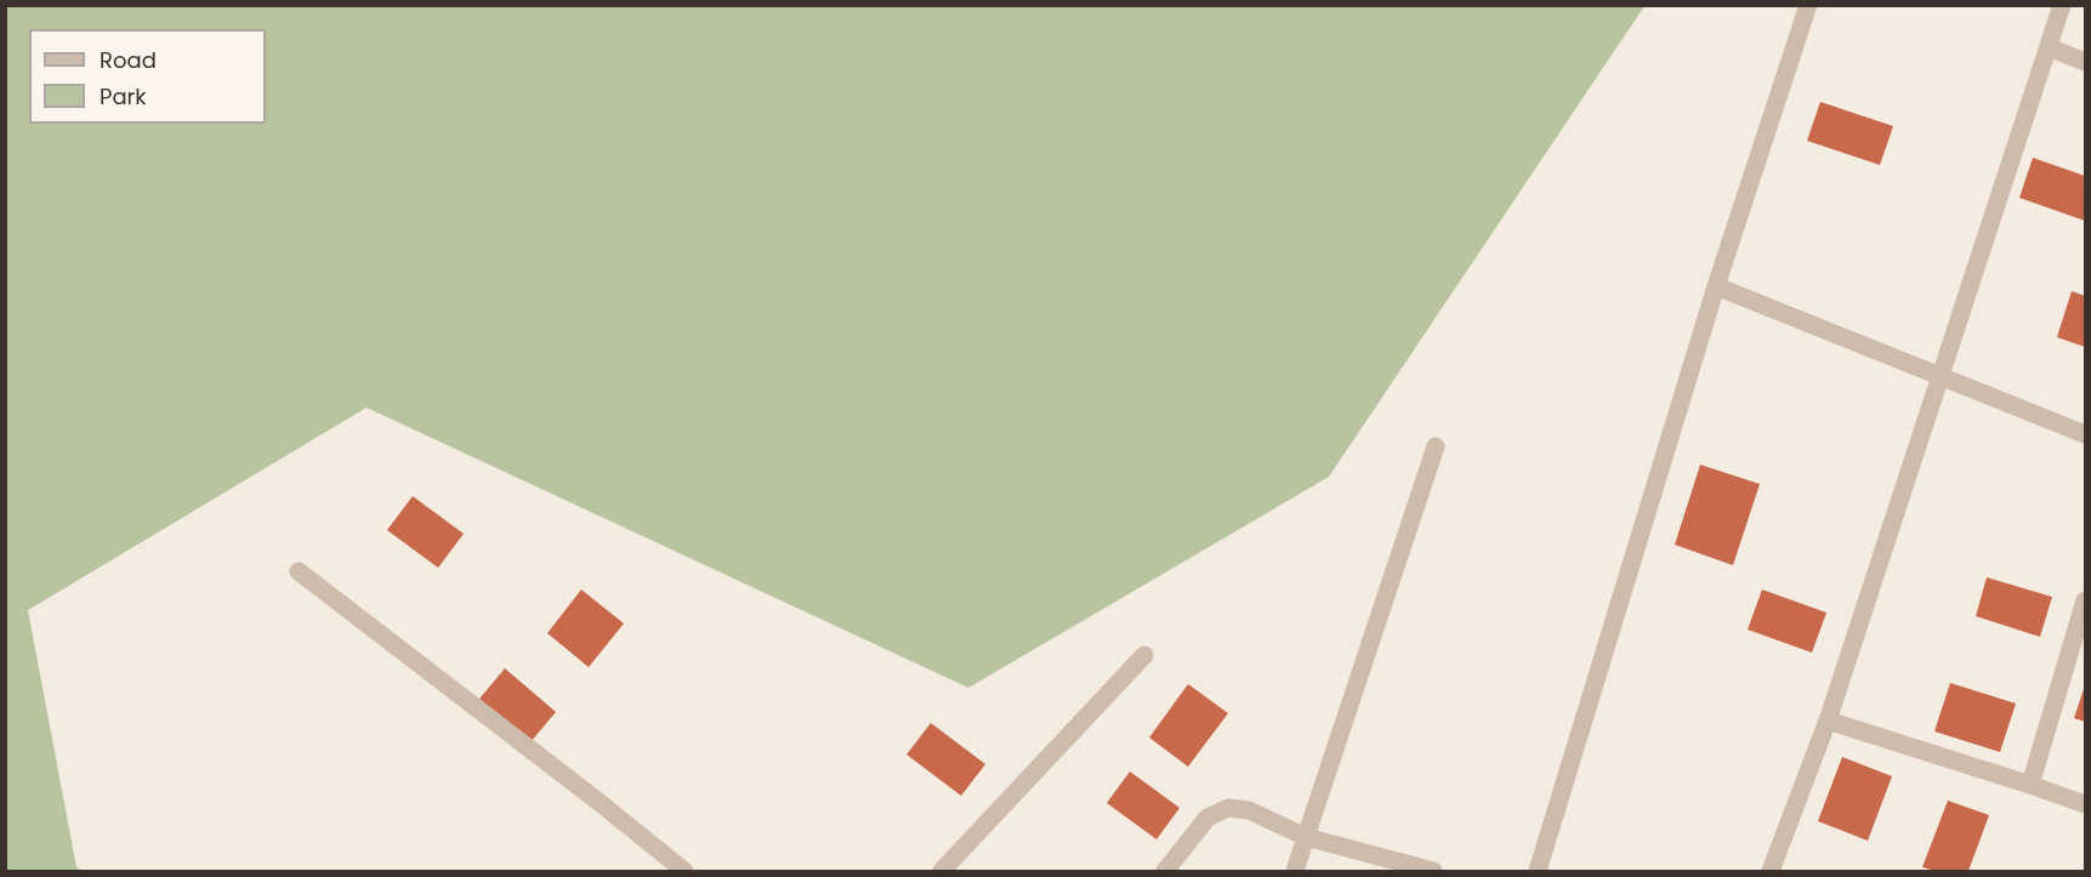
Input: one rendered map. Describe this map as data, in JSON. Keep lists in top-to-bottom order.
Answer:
{
  "legend": ["Road", "Park"]
}
